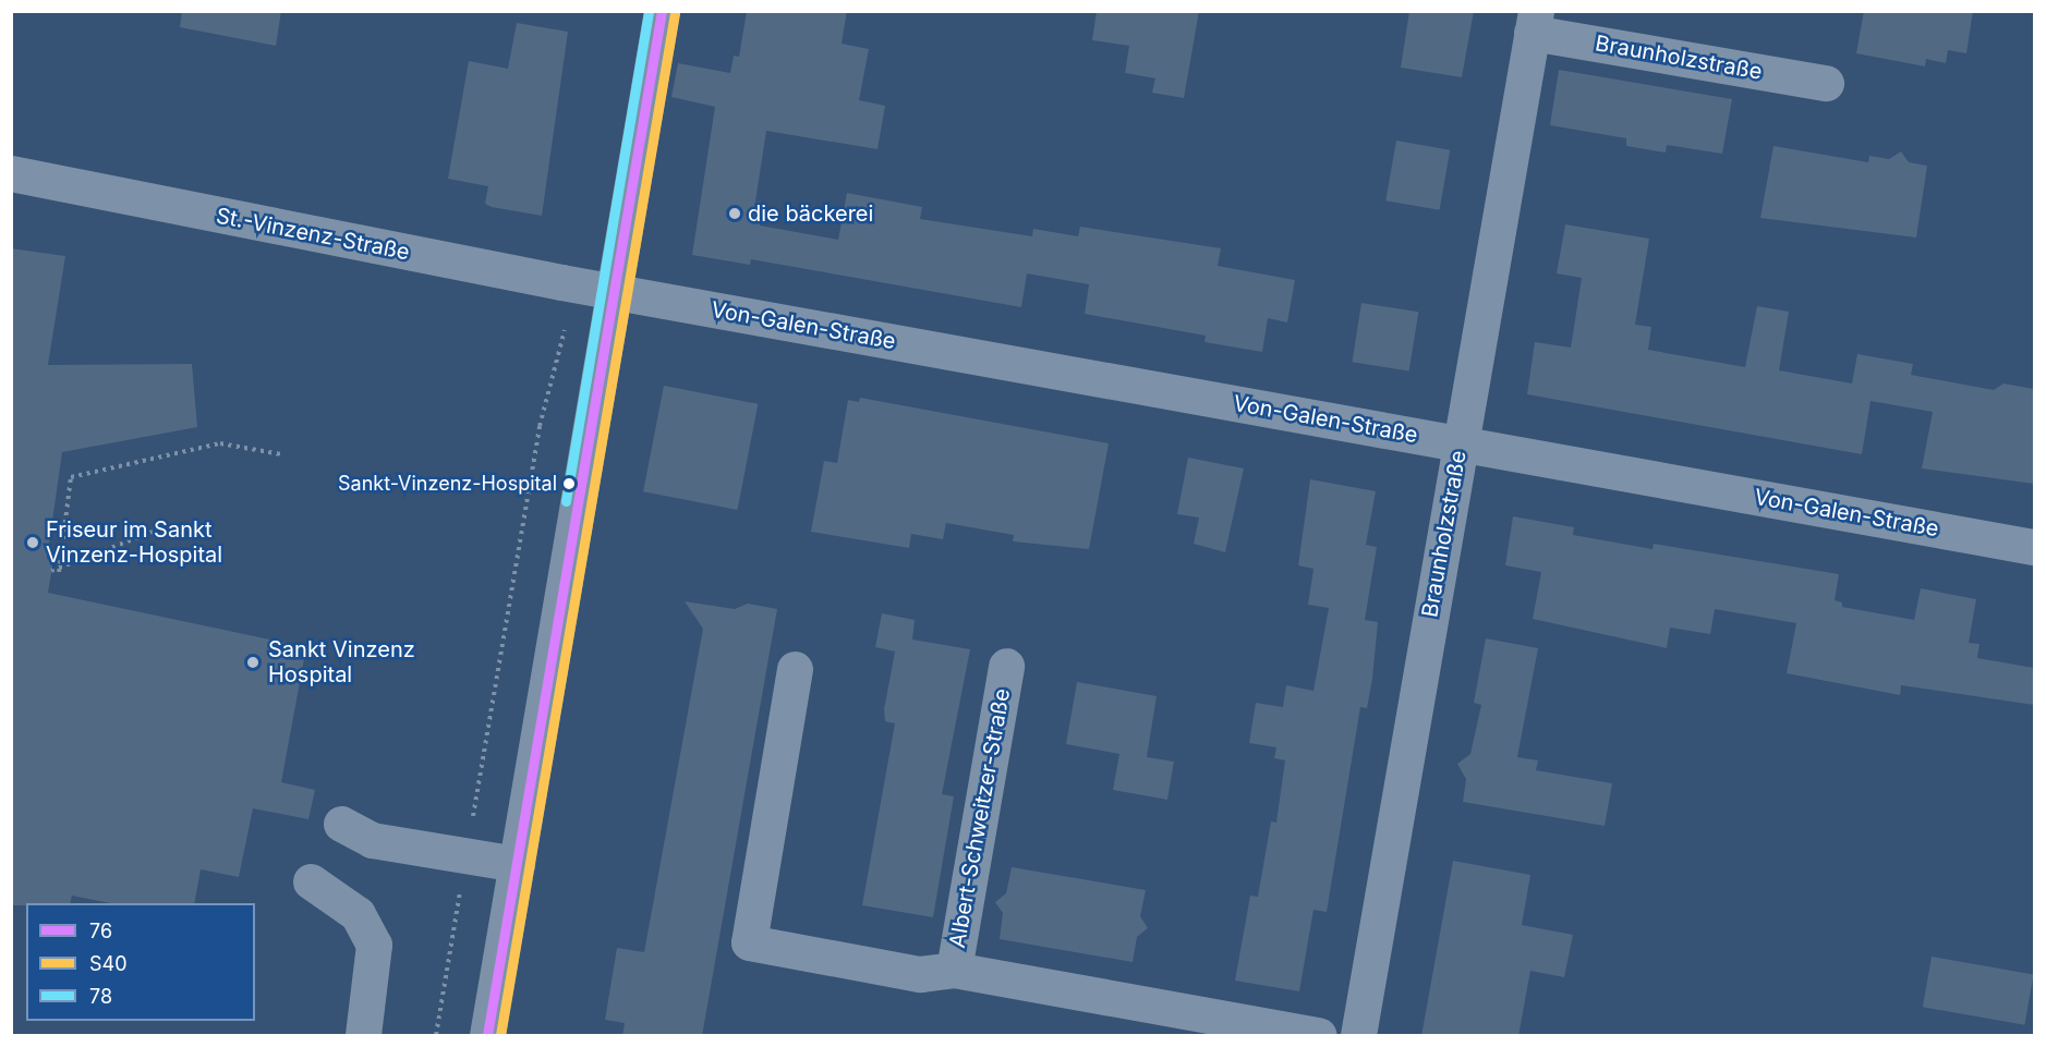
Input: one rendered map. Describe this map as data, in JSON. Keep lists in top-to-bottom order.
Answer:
{
  "streets": {
    "street": [
      "Braunholzstraße",
      "St.-Vinzenz-Straße",
      "Von-Galen-Straße",
      "Albert-Schweitzer-Straße"
    ]
  },
  "crossings": [
    ["Braunholzstraße", "Von-Galen-Straße"],
    ["St.-Vinzenz-Straße", "Von-Galen-Straße"]
  ],
  "places": [
    "die bäckerei",
    "Sankt-Vinzenz-Hospital",
    "Friseur im Sankt Vinzenz-Hospital",
    "Sankt Vinzenz Hospital"
  ],
  "lines": ["transit line 76", "transit line 78", "transit line S40"],
  "legend": ["76", "S40", "78"]
}
